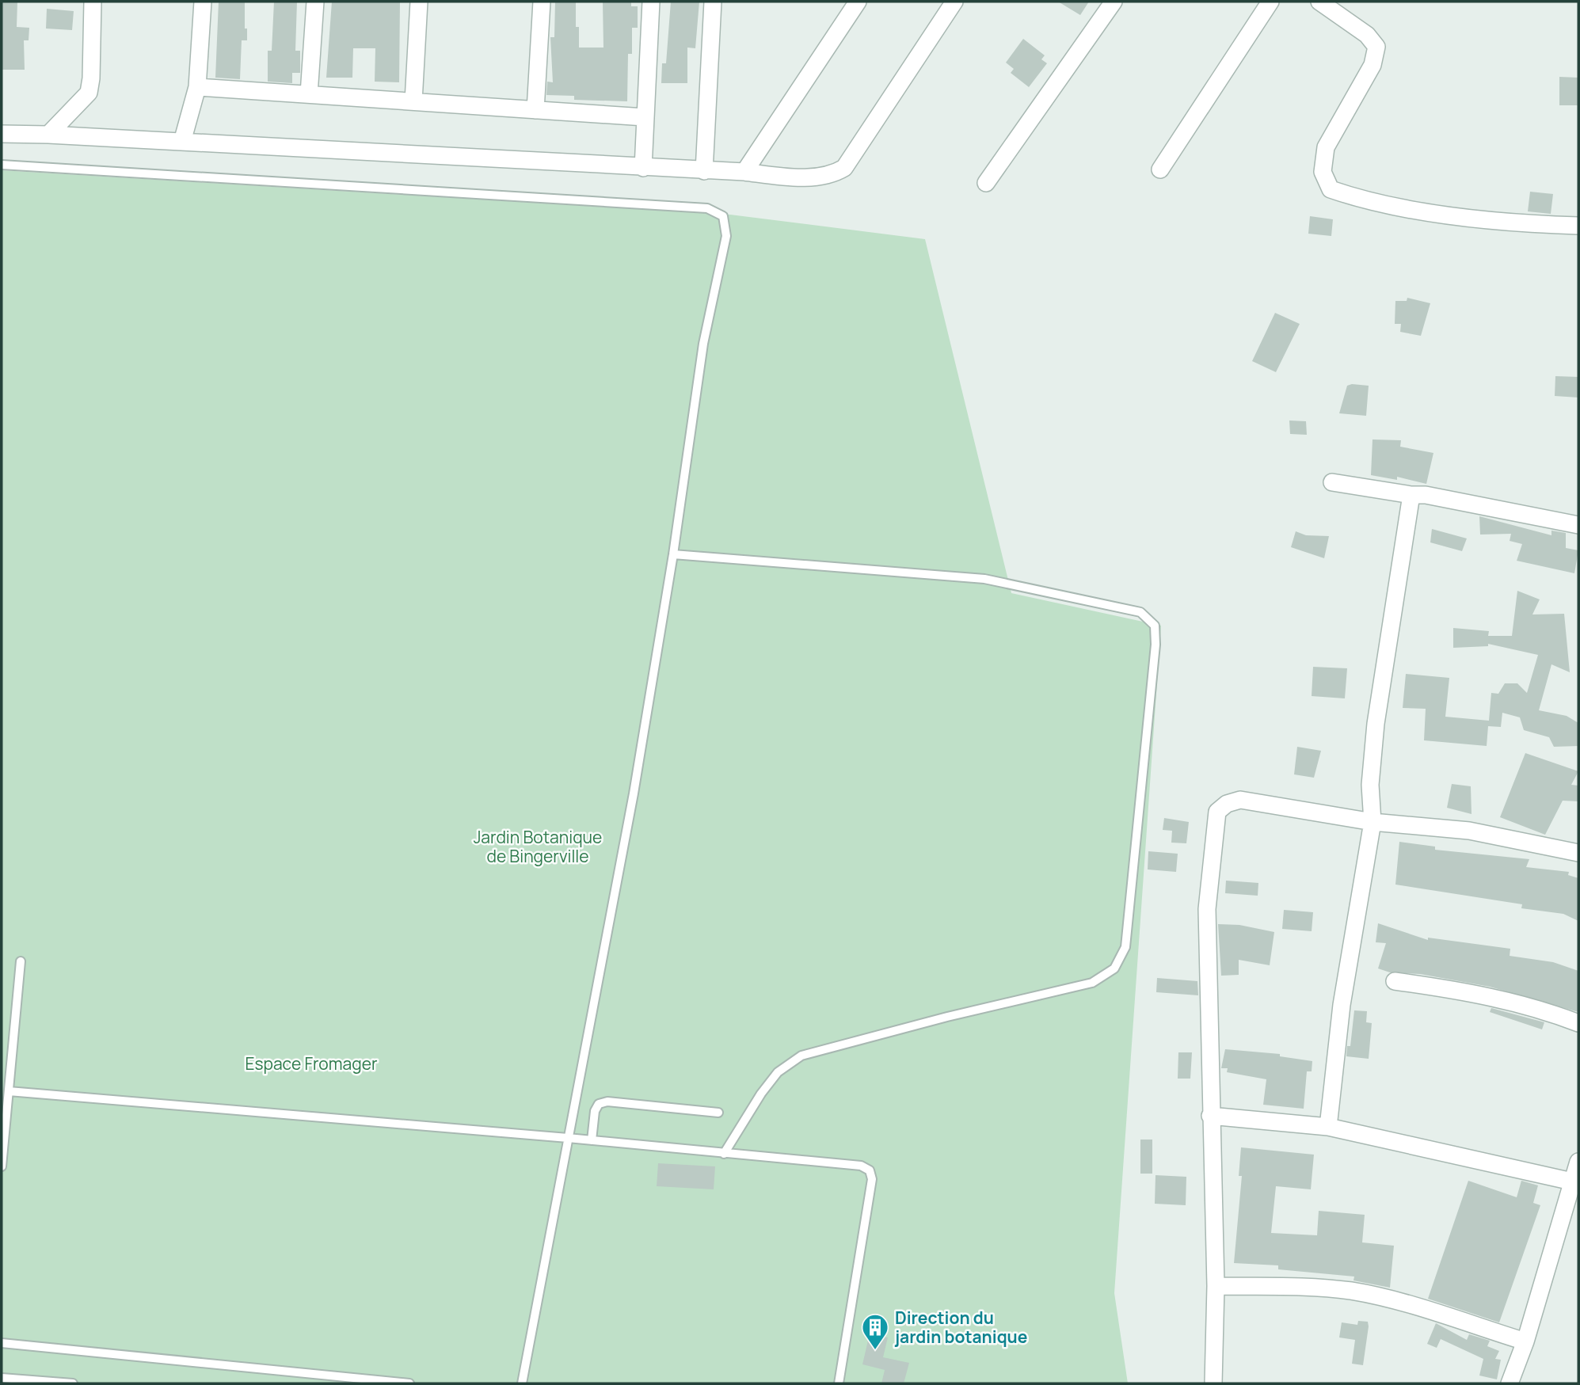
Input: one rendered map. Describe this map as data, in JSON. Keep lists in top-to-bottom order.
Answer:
{
  "parks": ["Jardin Botanique de Bingerville", "Espace Fromager"],
  "places": {
    "building": ["Direction du jardin botanique"]
  }
}
